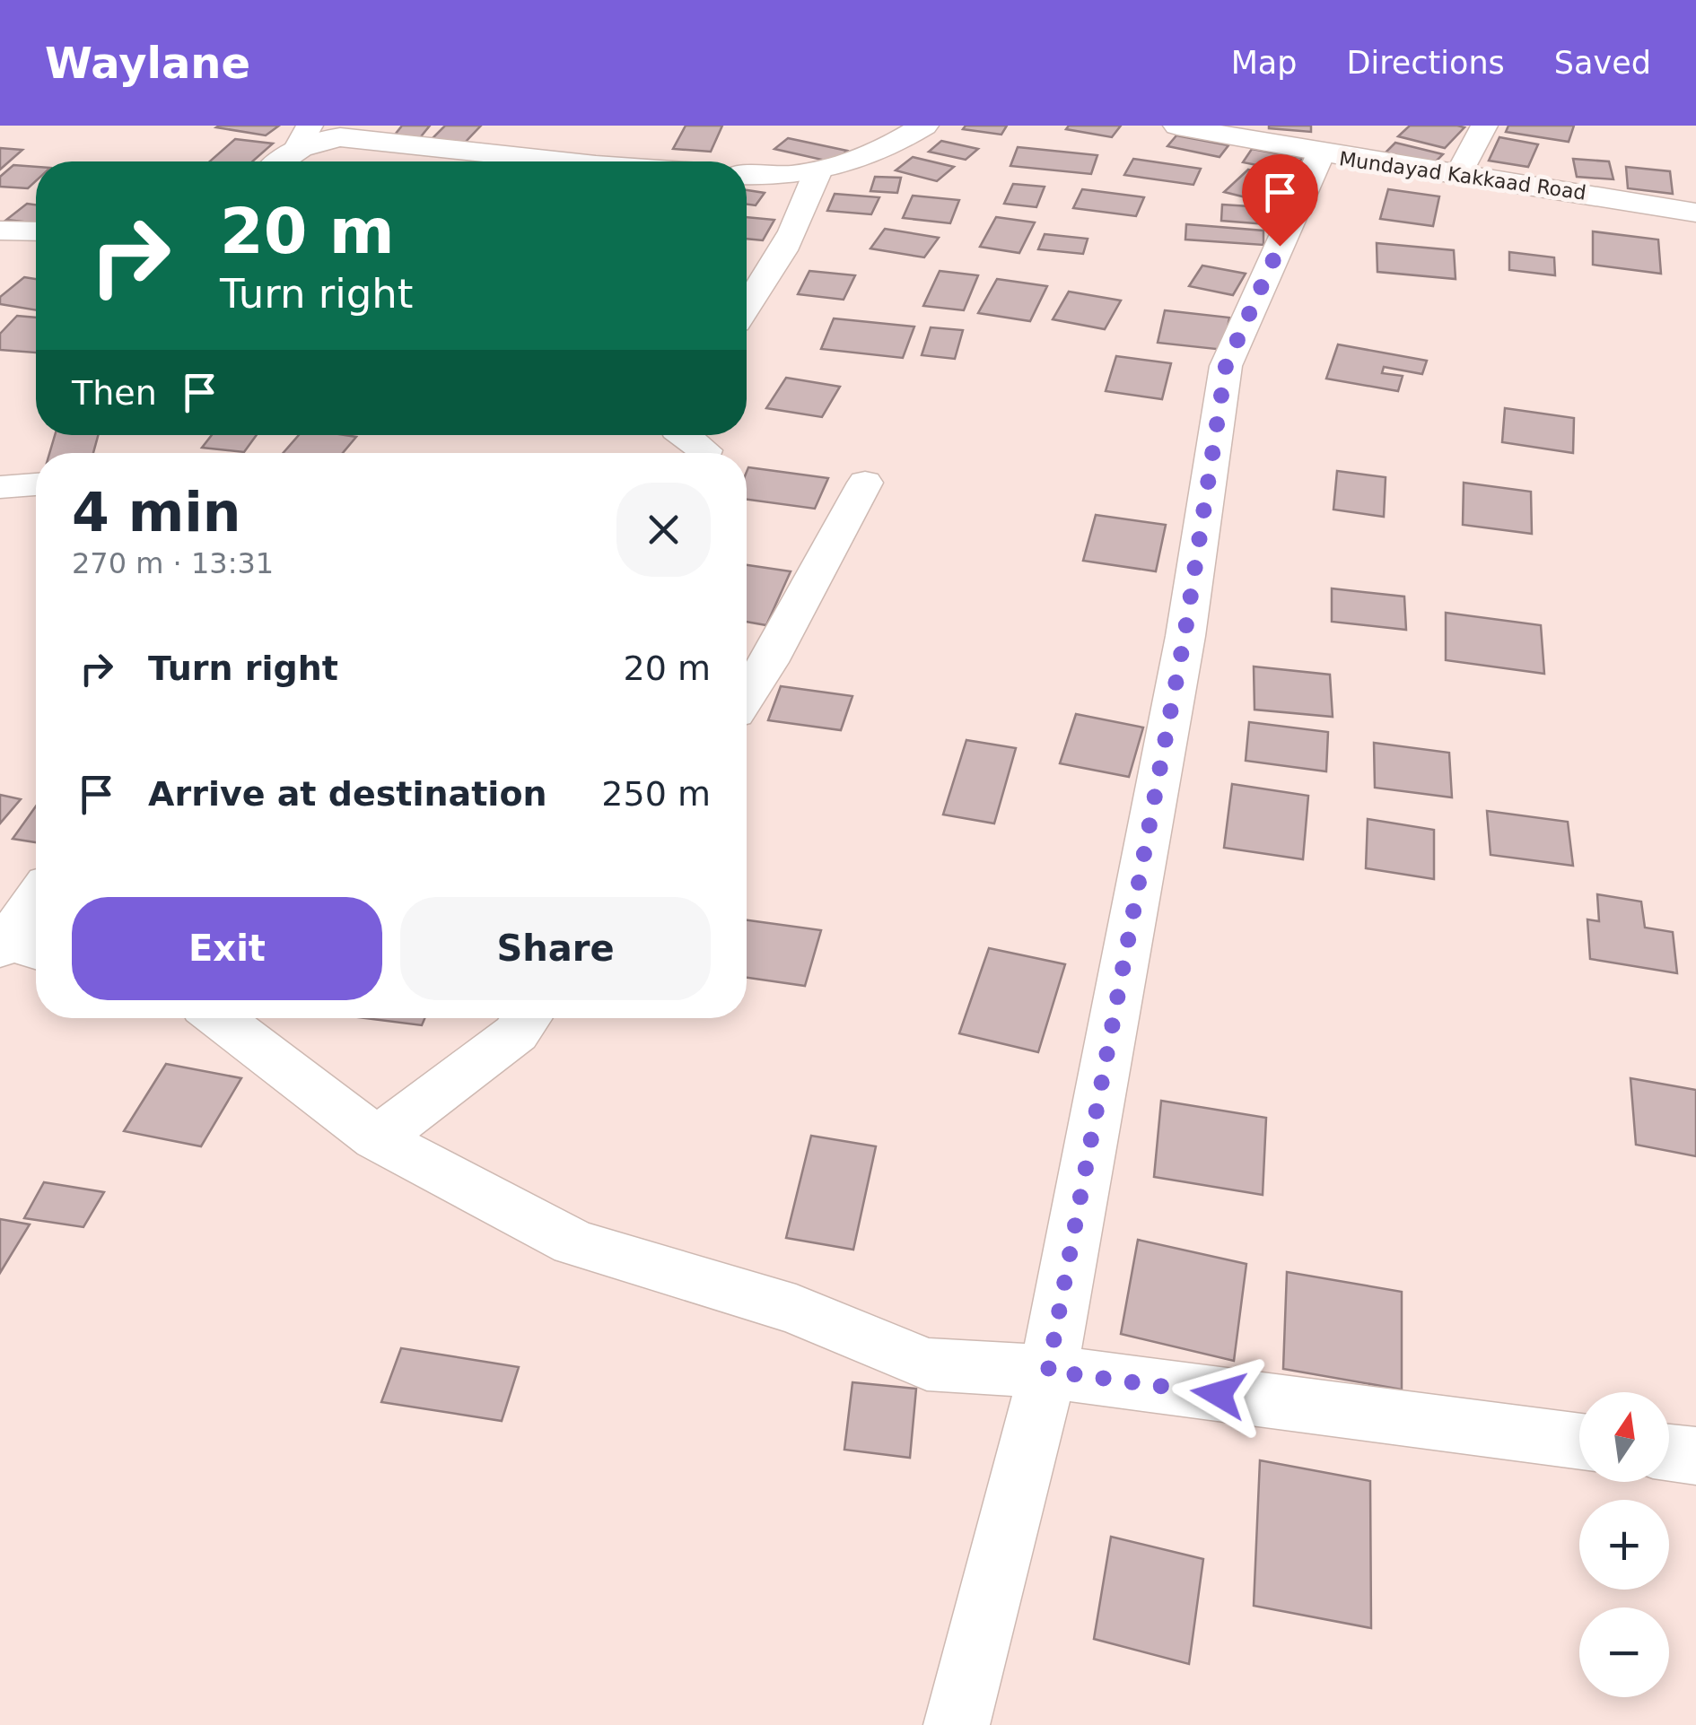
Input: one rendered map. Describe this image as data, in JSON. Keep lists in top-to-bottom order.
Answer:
{
  "streets": {
    "main road": ["Mundayad Kakkaad Road"]
  },
  "north": "top",
  "page": {
    "header": "Waylane",
    "nav": ["Map", "Directions", "Saved"],
    "turn": ["20 m", "Turn right"],
    "then": "Then",
    "heading": ["4 min", "270 m · 13:31"],
    "list": [
      {
        "name": "Turn right",
        "value": "20 m"
      },
      {
        "name": "Arrive at destination",
        "value": "250 m"
      }
    ],
    "buttons": ["Exit", "Share"],
    "map_buttons": ["+", "−"]
  }
}
